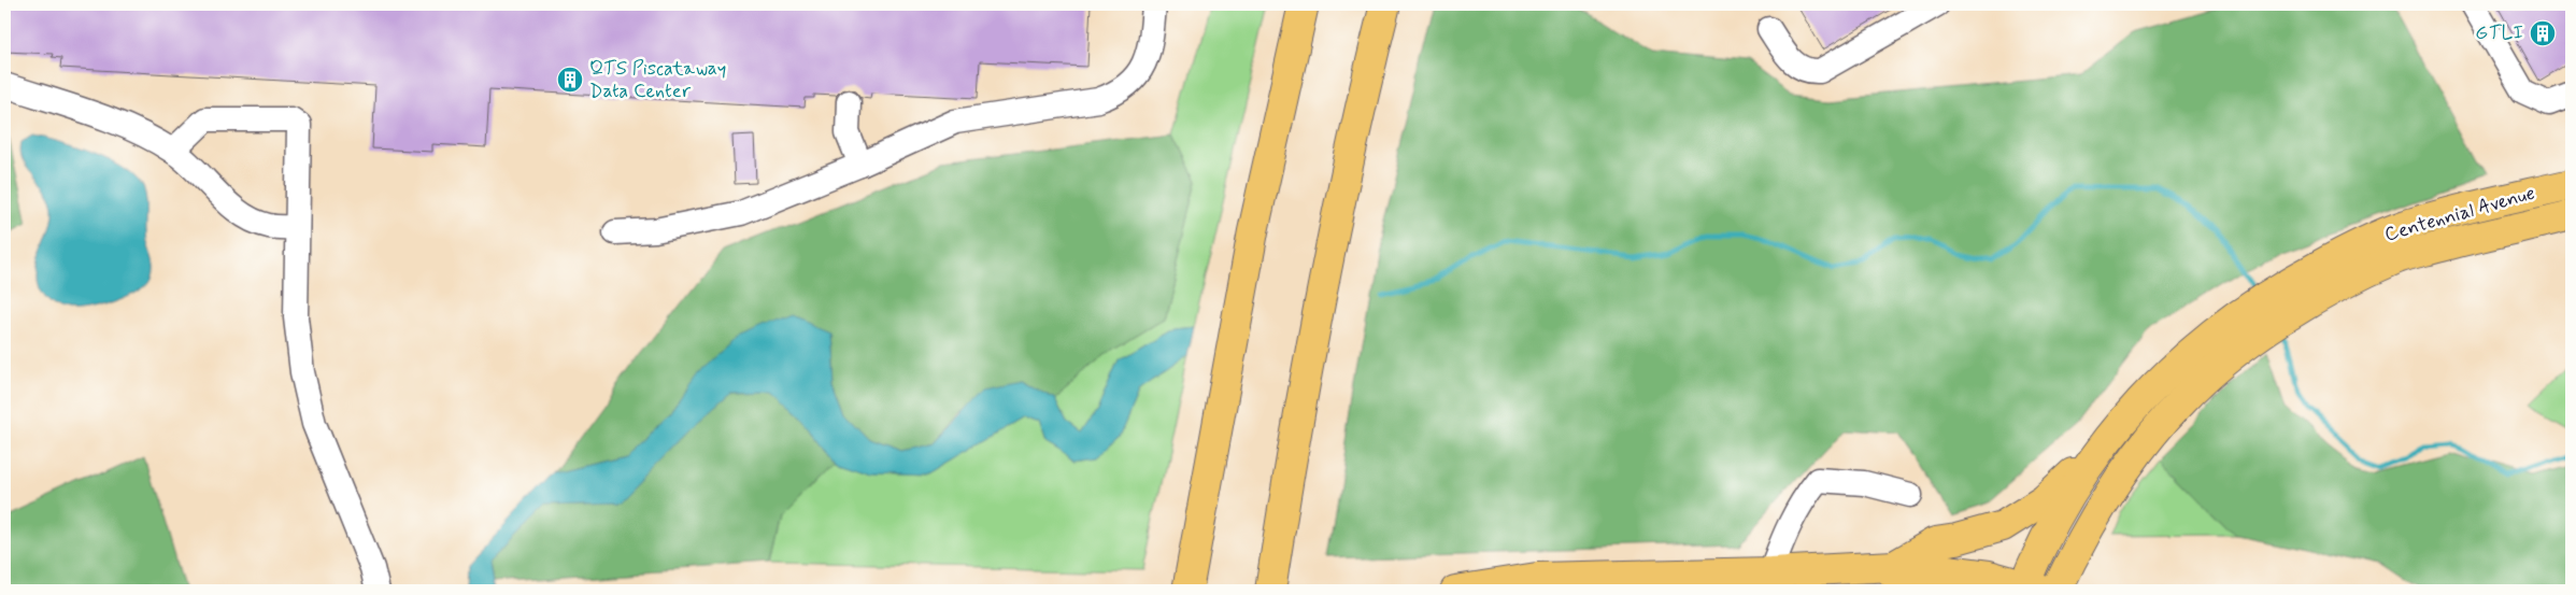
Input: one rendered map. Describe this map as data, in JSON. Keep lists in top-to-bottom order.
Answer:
{
  "streets": {
    "highway": ["Centennial Avenue"]
  },
  "places": {
    "building": ["GTLI", "QTS Piscataway Data Center"]
  }
}
